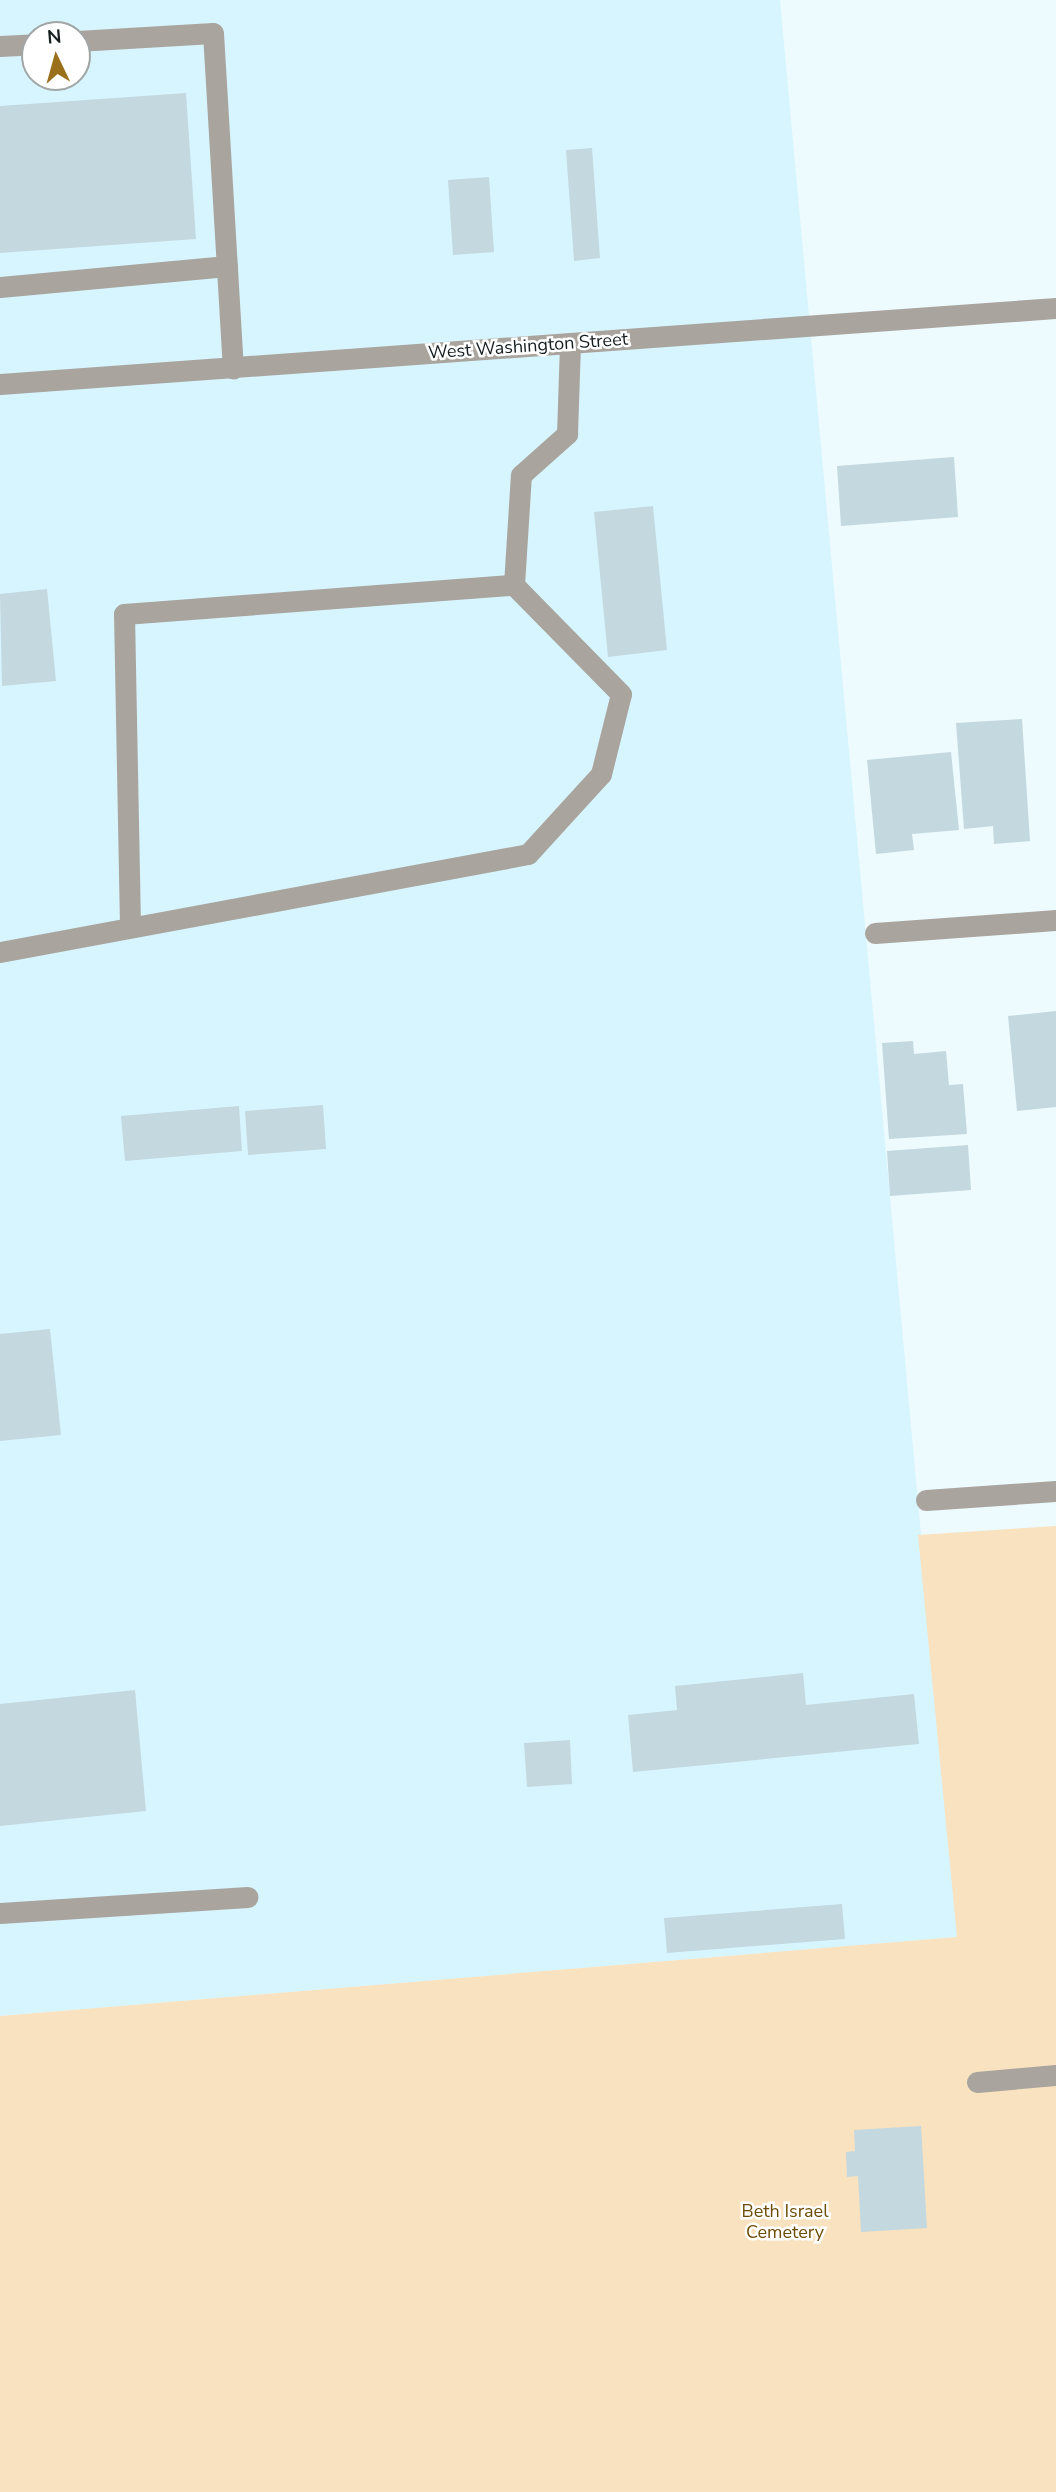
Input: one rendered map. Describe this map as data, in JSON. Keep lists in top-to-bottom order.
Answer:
{
  "streets": {
    "street": ["West Washington Street"]
  },
  "parks": ["Beth Israel Cemetery"],
  "north": "top"
}
